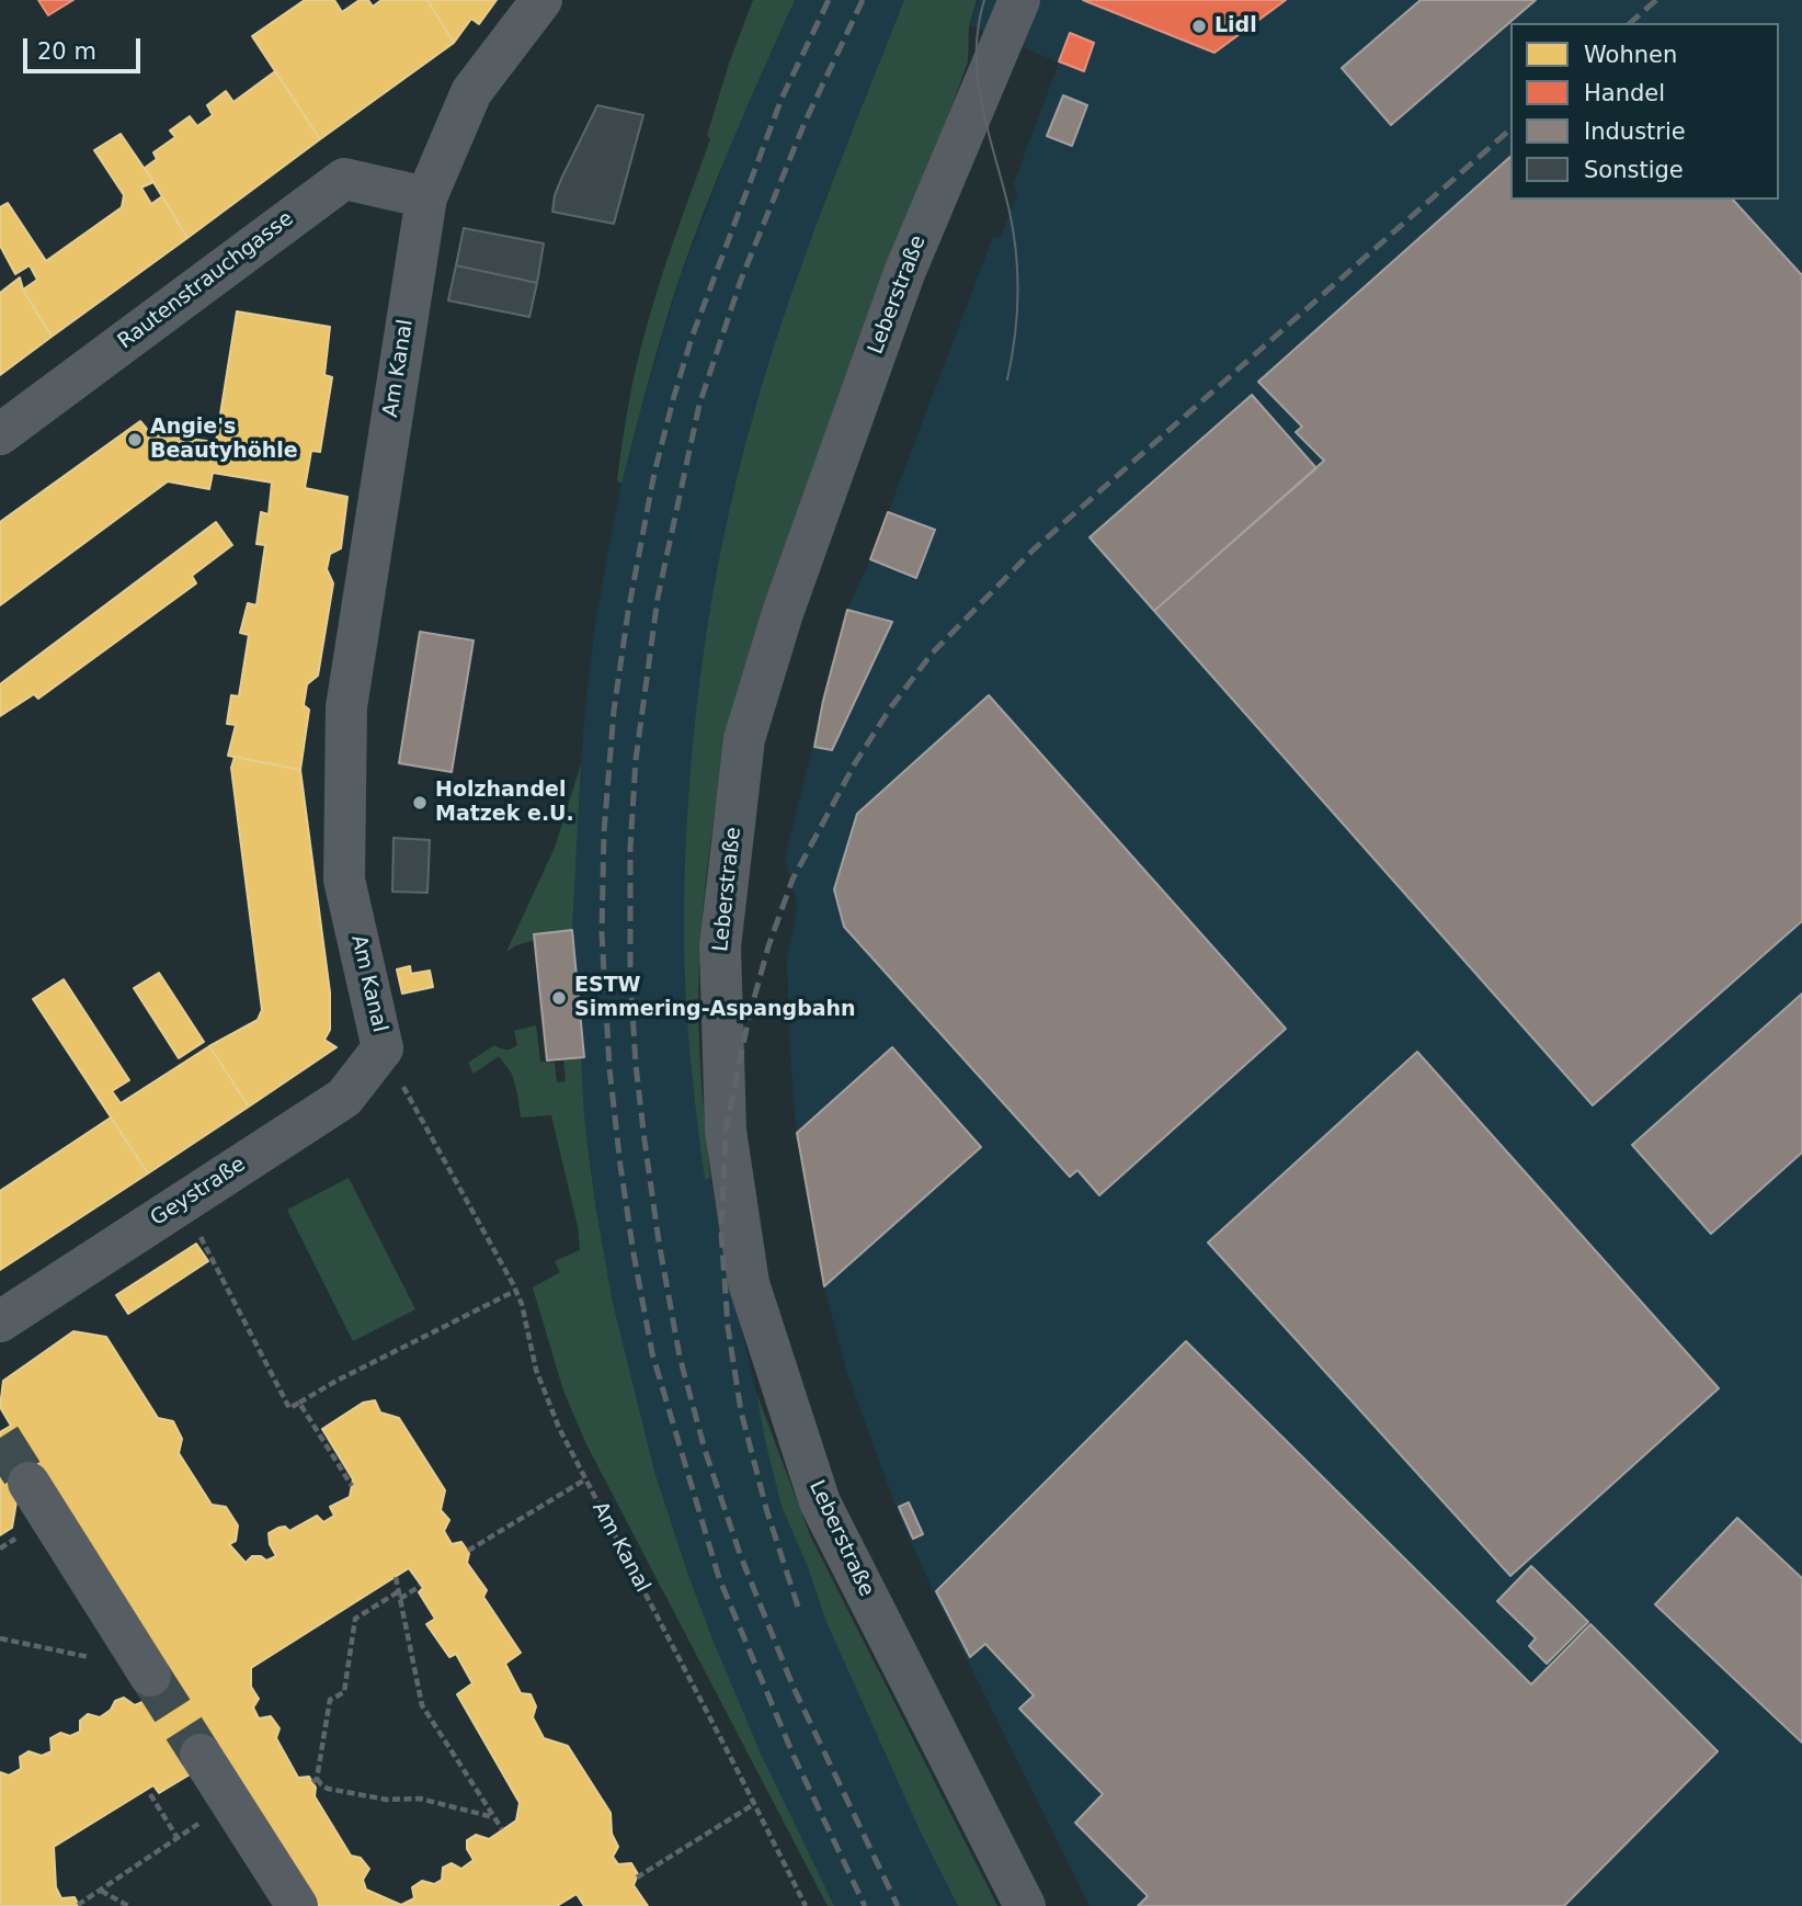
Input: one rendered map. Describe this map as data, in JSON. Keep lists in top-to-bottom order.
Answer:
{
  "streets": {
    "street": [
      "Rautenstrauchgasse",
      "Leberstraße",
      "Am Kanal",
      "Geystraße"
    ]
  },
  "crossings": [
    ["Rautenstrauchgasse", "Am Kanal"],
    ["Am Kanal", "Geystraße"]
  ],
  "places": [
    "Lidl",
    "Angie's Beautyhöhle",
    "Holzhandel Matzek e.U.",
    "ESTW Simmering-Aspangbahn"
  ],
  "legend": [
    "Wohnen",
    "Handel",
    "Industrie",
    "Sonstige"
  ],
  "scale_bar": "20 m"
}
